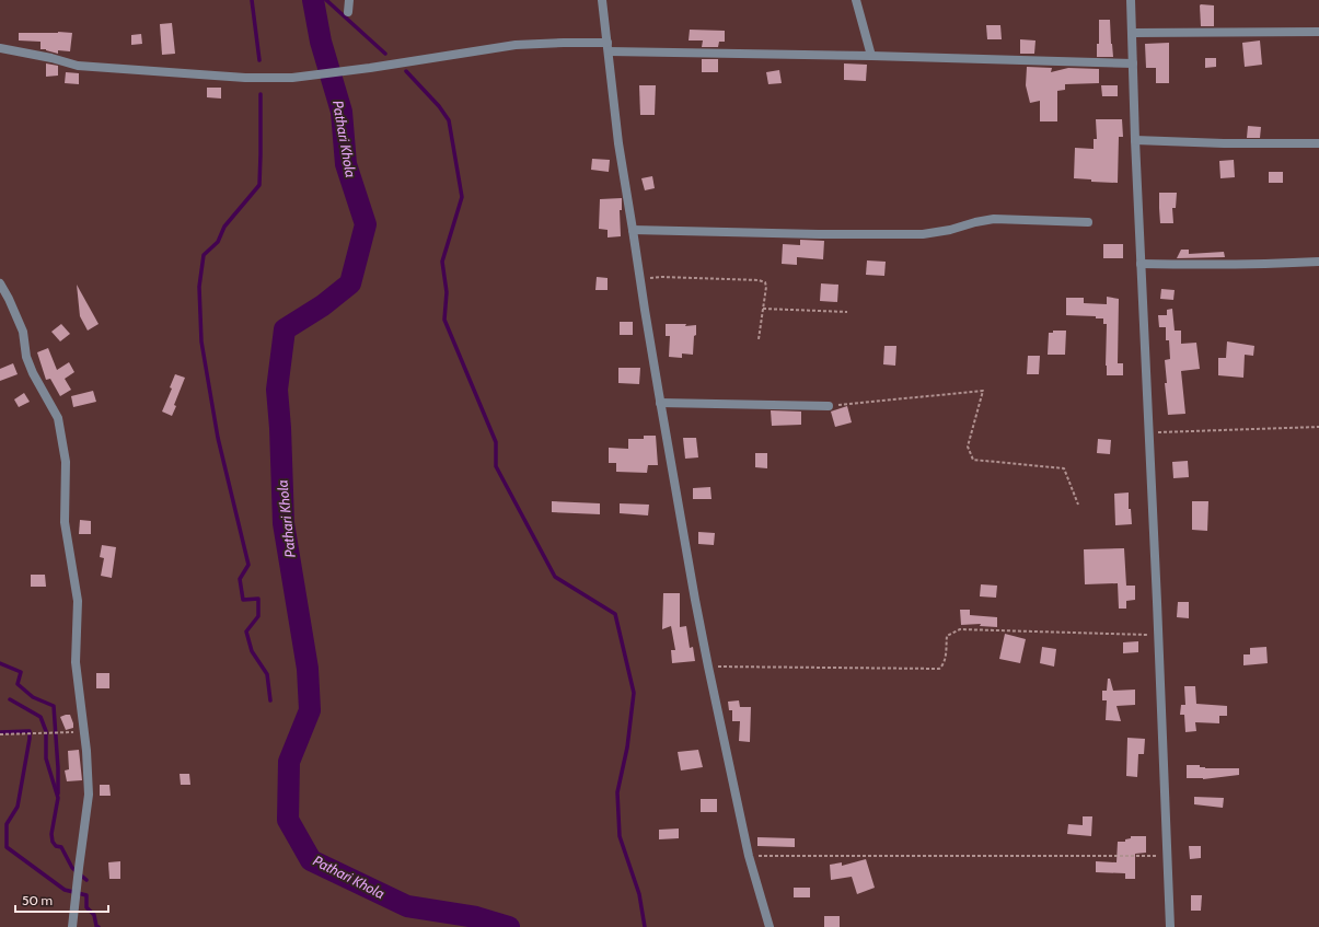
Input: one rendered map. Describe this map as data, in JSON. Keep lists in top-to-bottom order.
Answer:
{
  "water": ["Pathari Khola"],
  "scale_bar": "50 m"
}
